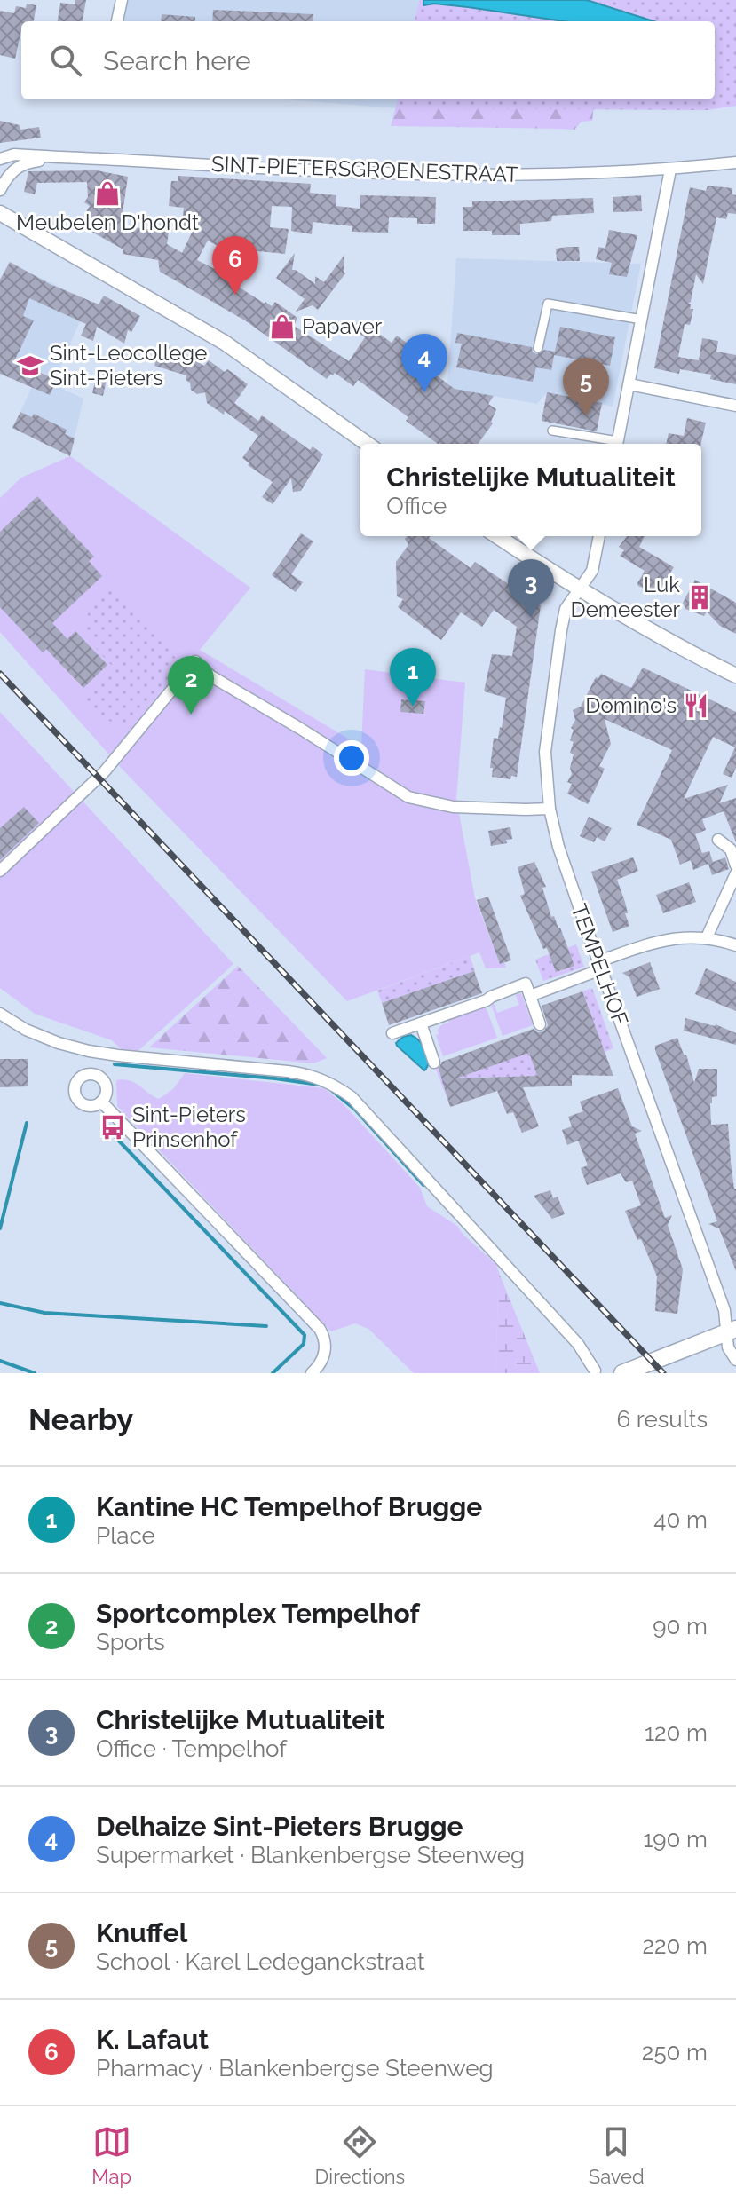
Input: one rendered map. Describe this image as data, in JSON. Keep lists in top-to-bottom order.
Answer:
{
  "streets": {
    "street": ["SINT-PIETERSGROENESTRAAT", "TEMPELHOF"]
  },
  "places": {
    "shop": ["Meubelen D'hondt", "Papaver"],
    "school or university": ["Sint-Leocollege Sint-Pieters"],
    "building": ["Luk Demeester"],
    "restaurant": ["Domino's"],
    "bus stop": ["Sint-Pieters Prinsenhof"]
  },
  "page": {
    "search": "Search here",
    "pins": [
      "6",
      "4",
      "5",
      "3",
      "1",
      "2"
    ],
    "popup": ["Christelijke Mutualiteit", "Office"],
    "heading": ["Nearby", "6 results"],
    "list": [
      {
        "mark": "1",
        "name": "Kantine HC Tempelhof Brugge",
        "note": "Place",
        "value": "40 m"
      },
      {
        "mark": "2",
        "name": "Sportcomplex Tempelhof",
        "note": "Sports",
        "value": "90 m"
      },
      {
        "mark": "3",
        "name": "Christelijke Mutualiteit",
        "note": "Office · Tempelhof",
        "value": "120 m"
      },
      {
        "mark": "4",
        "name": "Delhaize Sint-Pieters Brugge",
        "note": "Supermarket · Blankenbergse Steenweg",
        "value": "190 m"
      },
      {
        "mark": "5",
        "name": "Knuffel",
        "note": "School · Karel Ledeganckstraat",
        "value": "220 m"
      },
      {
        "mark": "6",
        "name": "K. Lafaut",
        "note": "Pharmacy · Blankenbergse Steenweg",
        "value": "250 m"
      }
    ],
    "nav": ["Map", "Directions", "Saved"]
  }
}
